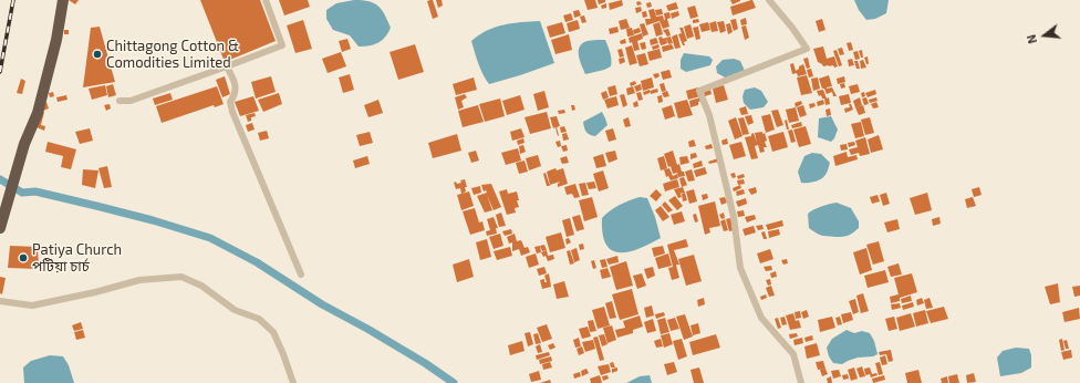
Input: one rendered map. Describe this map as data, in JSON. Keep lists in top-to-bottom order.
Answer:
{
  "places": ["Chittagong Cotton & Comodities Limited", "Patiya Church পটিয়া চার্চ"],
  "north": "left"
}
